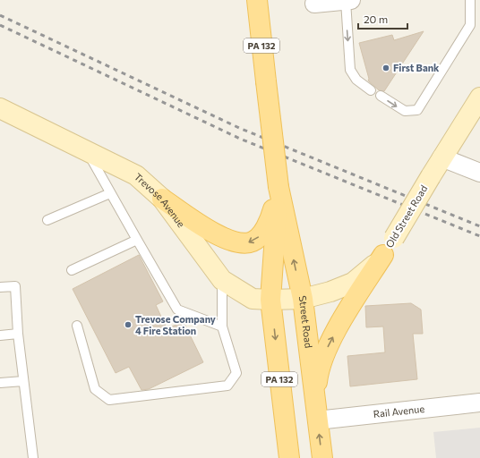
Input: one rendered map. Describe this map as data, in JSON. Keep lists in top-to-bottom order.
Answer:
{
  "streets": {
    "main road": ["PA 132", "Street Road"],
    "street": ["Trevose Avenue", "Old Street Road", "Rail Avenue"]
  },
  "crossings": [
    ["Trevose Avenue", "Old Street Road"],
    ["Trevose Avenue", "Street Road"],
    ["Old Street Road", "Street Road"],
    ["Street Road", "Rail Avenue"]
  ],
  "places": ["First Bank", "Trevose Company 4 Fire Station"],
  "scale_bar": "20 m"
}
